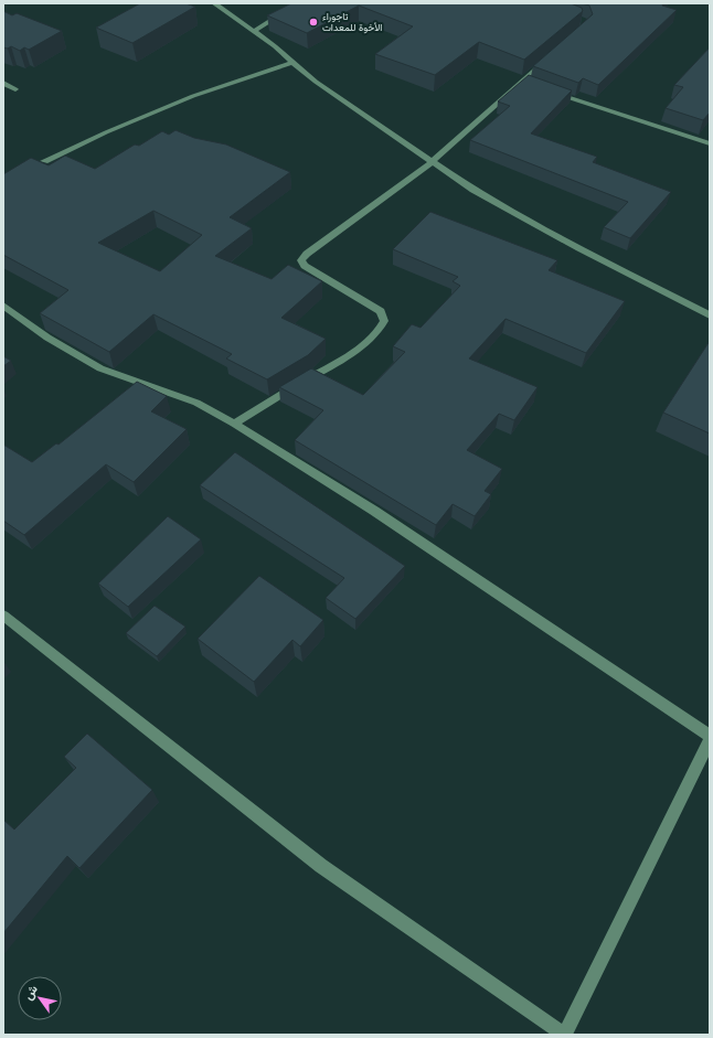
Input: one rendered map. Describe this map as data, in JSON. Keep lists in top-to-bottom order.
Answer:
{
  "places": ["تاجوراء الأخوة للمعدات"],
  "north": "top left"
}
